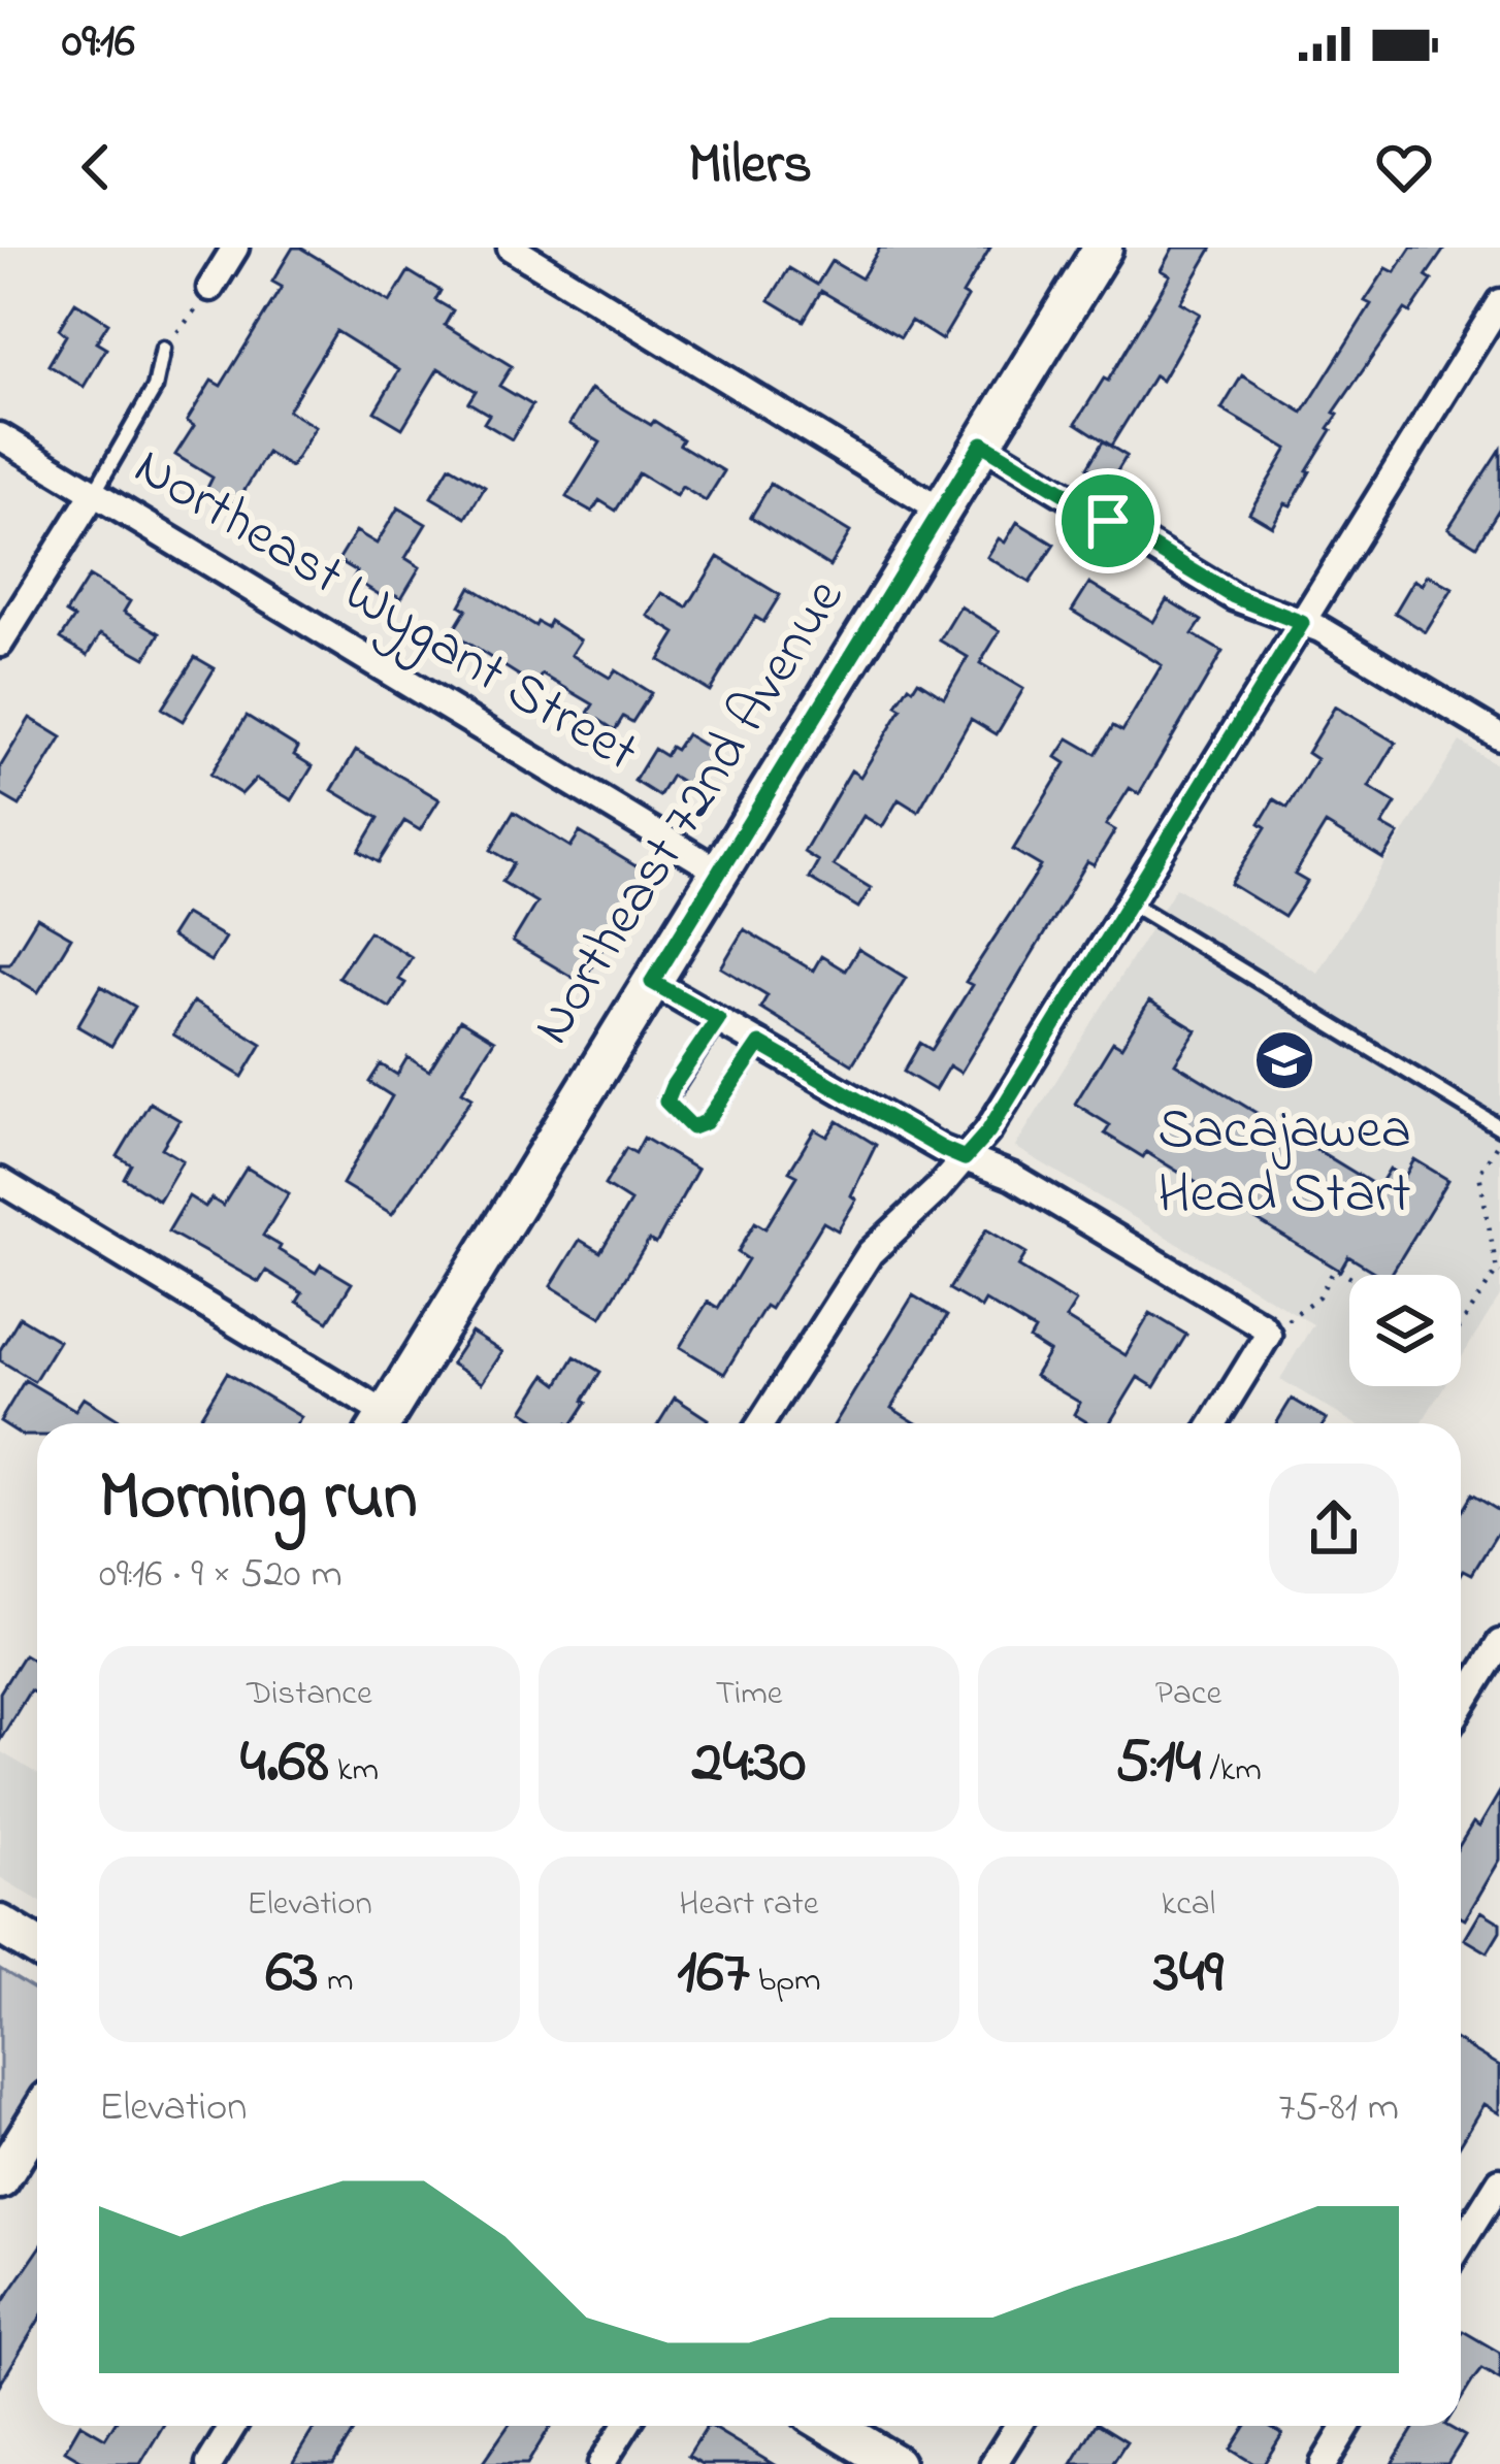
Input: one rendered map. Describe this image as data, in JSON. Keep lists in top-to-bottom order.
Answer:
{
  "streets": {
    "street": ["Northeast Wygant Street", "Northeast 72nd Avenue"]
  },
  "crossings": [
    ["Northeast Wygant Street", "Northeast 72nd Avenue"]
  ],
  "places": {
    "school or university": ["Sacajawea Head Start"]
  },
  "page": {
    "status": "09:16",
    "header": "Milers",
    "heading": ["Morning run", "09:16 · 9 × 520 m"],
    "stats": [
      ["Distance", "4.68 km"],
      ["Time", "24:30"],
      ["Pace", "5:14 /km"],
      ["Elevation", "63 m"],
      ["Heart rate", "167 bpm"],
      ["kcal", "349"]
    ],
    "chart": ["Elevation", "75–81 m"]
  }
}
